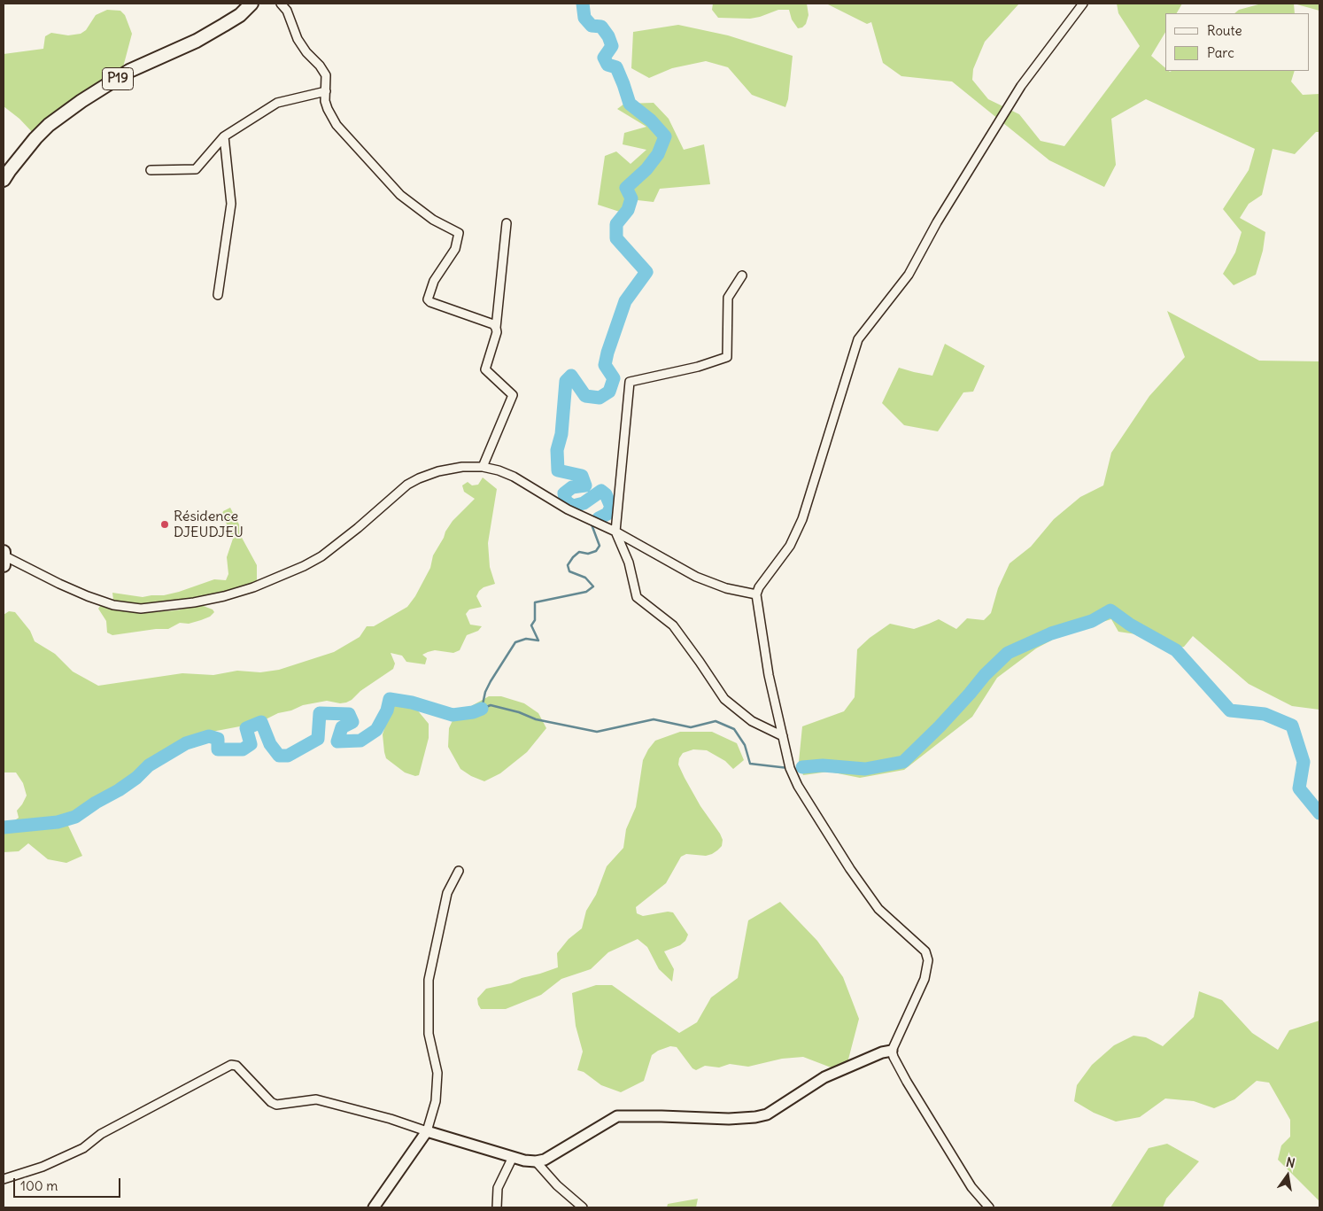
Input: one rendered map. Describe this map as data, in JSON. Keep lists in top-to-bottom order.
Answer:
{
  "streets": {
    "main road": ["P19"]
  },
  "places": ["Résidence DJEUDJEU"],
  "legend": ["Route", "Parc"],
  "scale_bar": "100 m",
  "north": "top"
}
